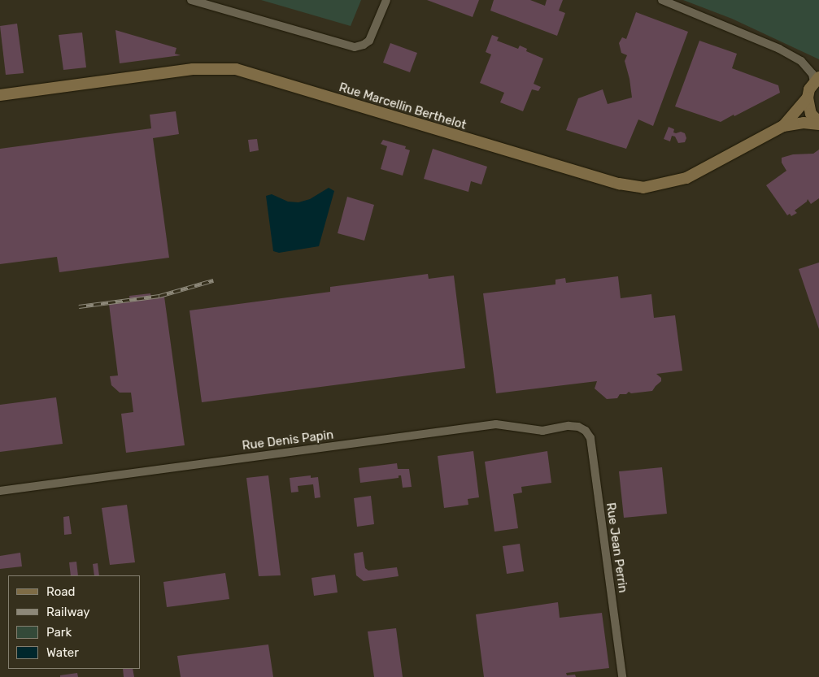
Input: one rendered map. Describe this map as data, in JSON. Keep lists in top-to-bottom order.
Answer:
{
  "streets": {
    "street": ["Rue Marcellin Berthelot", "Rue Denis Papin", "Rue Jean Perrin"]
  },
  "crossings": [
    ["Rue Denis Papin", "Rue Jean Perrin"]
  ],
  "legend": [
    "Road",
    "Railway",
    "Park",
    "Water"
  ]
}
